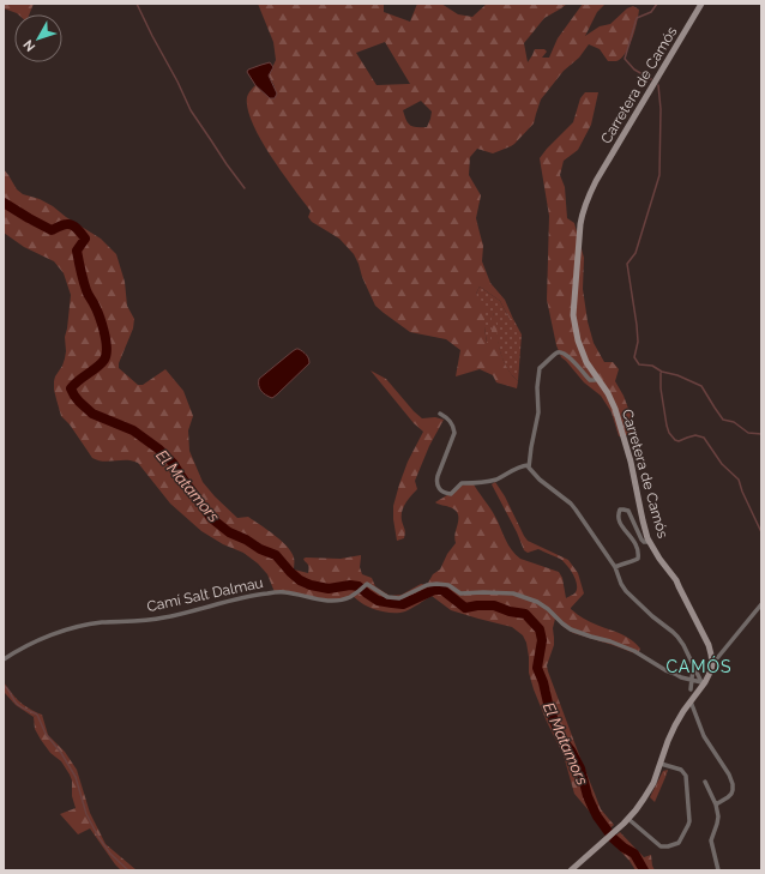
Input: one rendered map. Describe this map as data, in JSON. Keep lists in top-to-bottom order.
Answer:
{
  "streets": {
    "street": ["Carretera de Camós", "Camí Salt Dalmau"]
  },
  "districts": ["CAMÓS"],
  "water": ["El Matamors"],
  "north": "bottom left"
}
